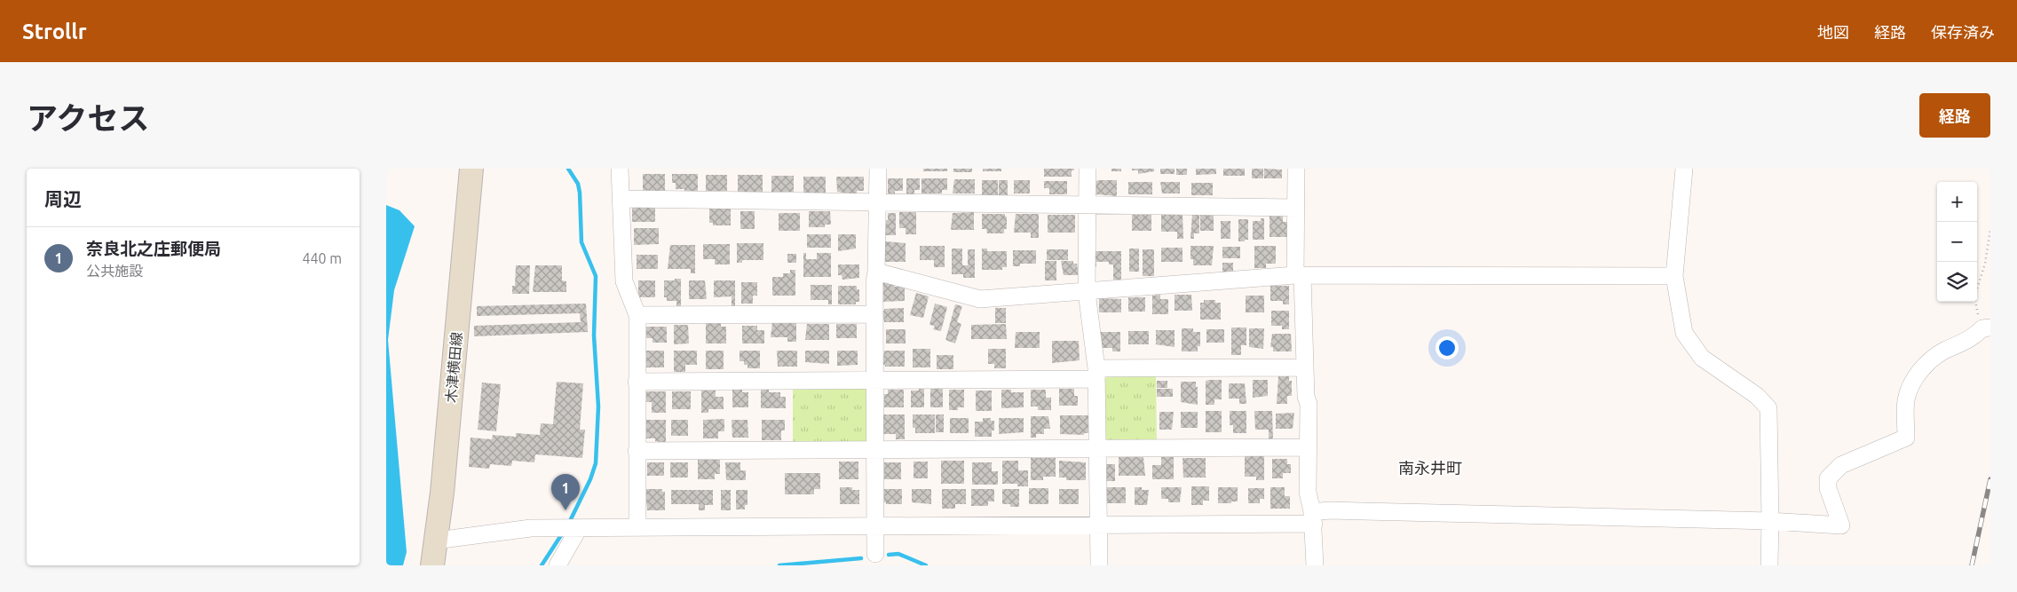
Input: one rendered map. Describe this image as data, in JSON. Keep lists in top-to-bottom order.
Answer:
{
  "streets": {
    "main road": ["木津横田線"]
  },
  "districts": ["南永井町"],
  "page": {
    "header": "Strollr",
    "nav": ["地図", "経路", "保存済み"],
    "title": "アクセス",
    "buttons": "経路",
    "heading": "周辺",
    "map_buttons": ["+", "−"],
    "list": [
      {
        "mark": "1",
        "name": "奈良北之庄郵便局",
        "note": "公共施設",
        "value": "440 m"
      }
    ],
    "pins": "1"
  }
}
